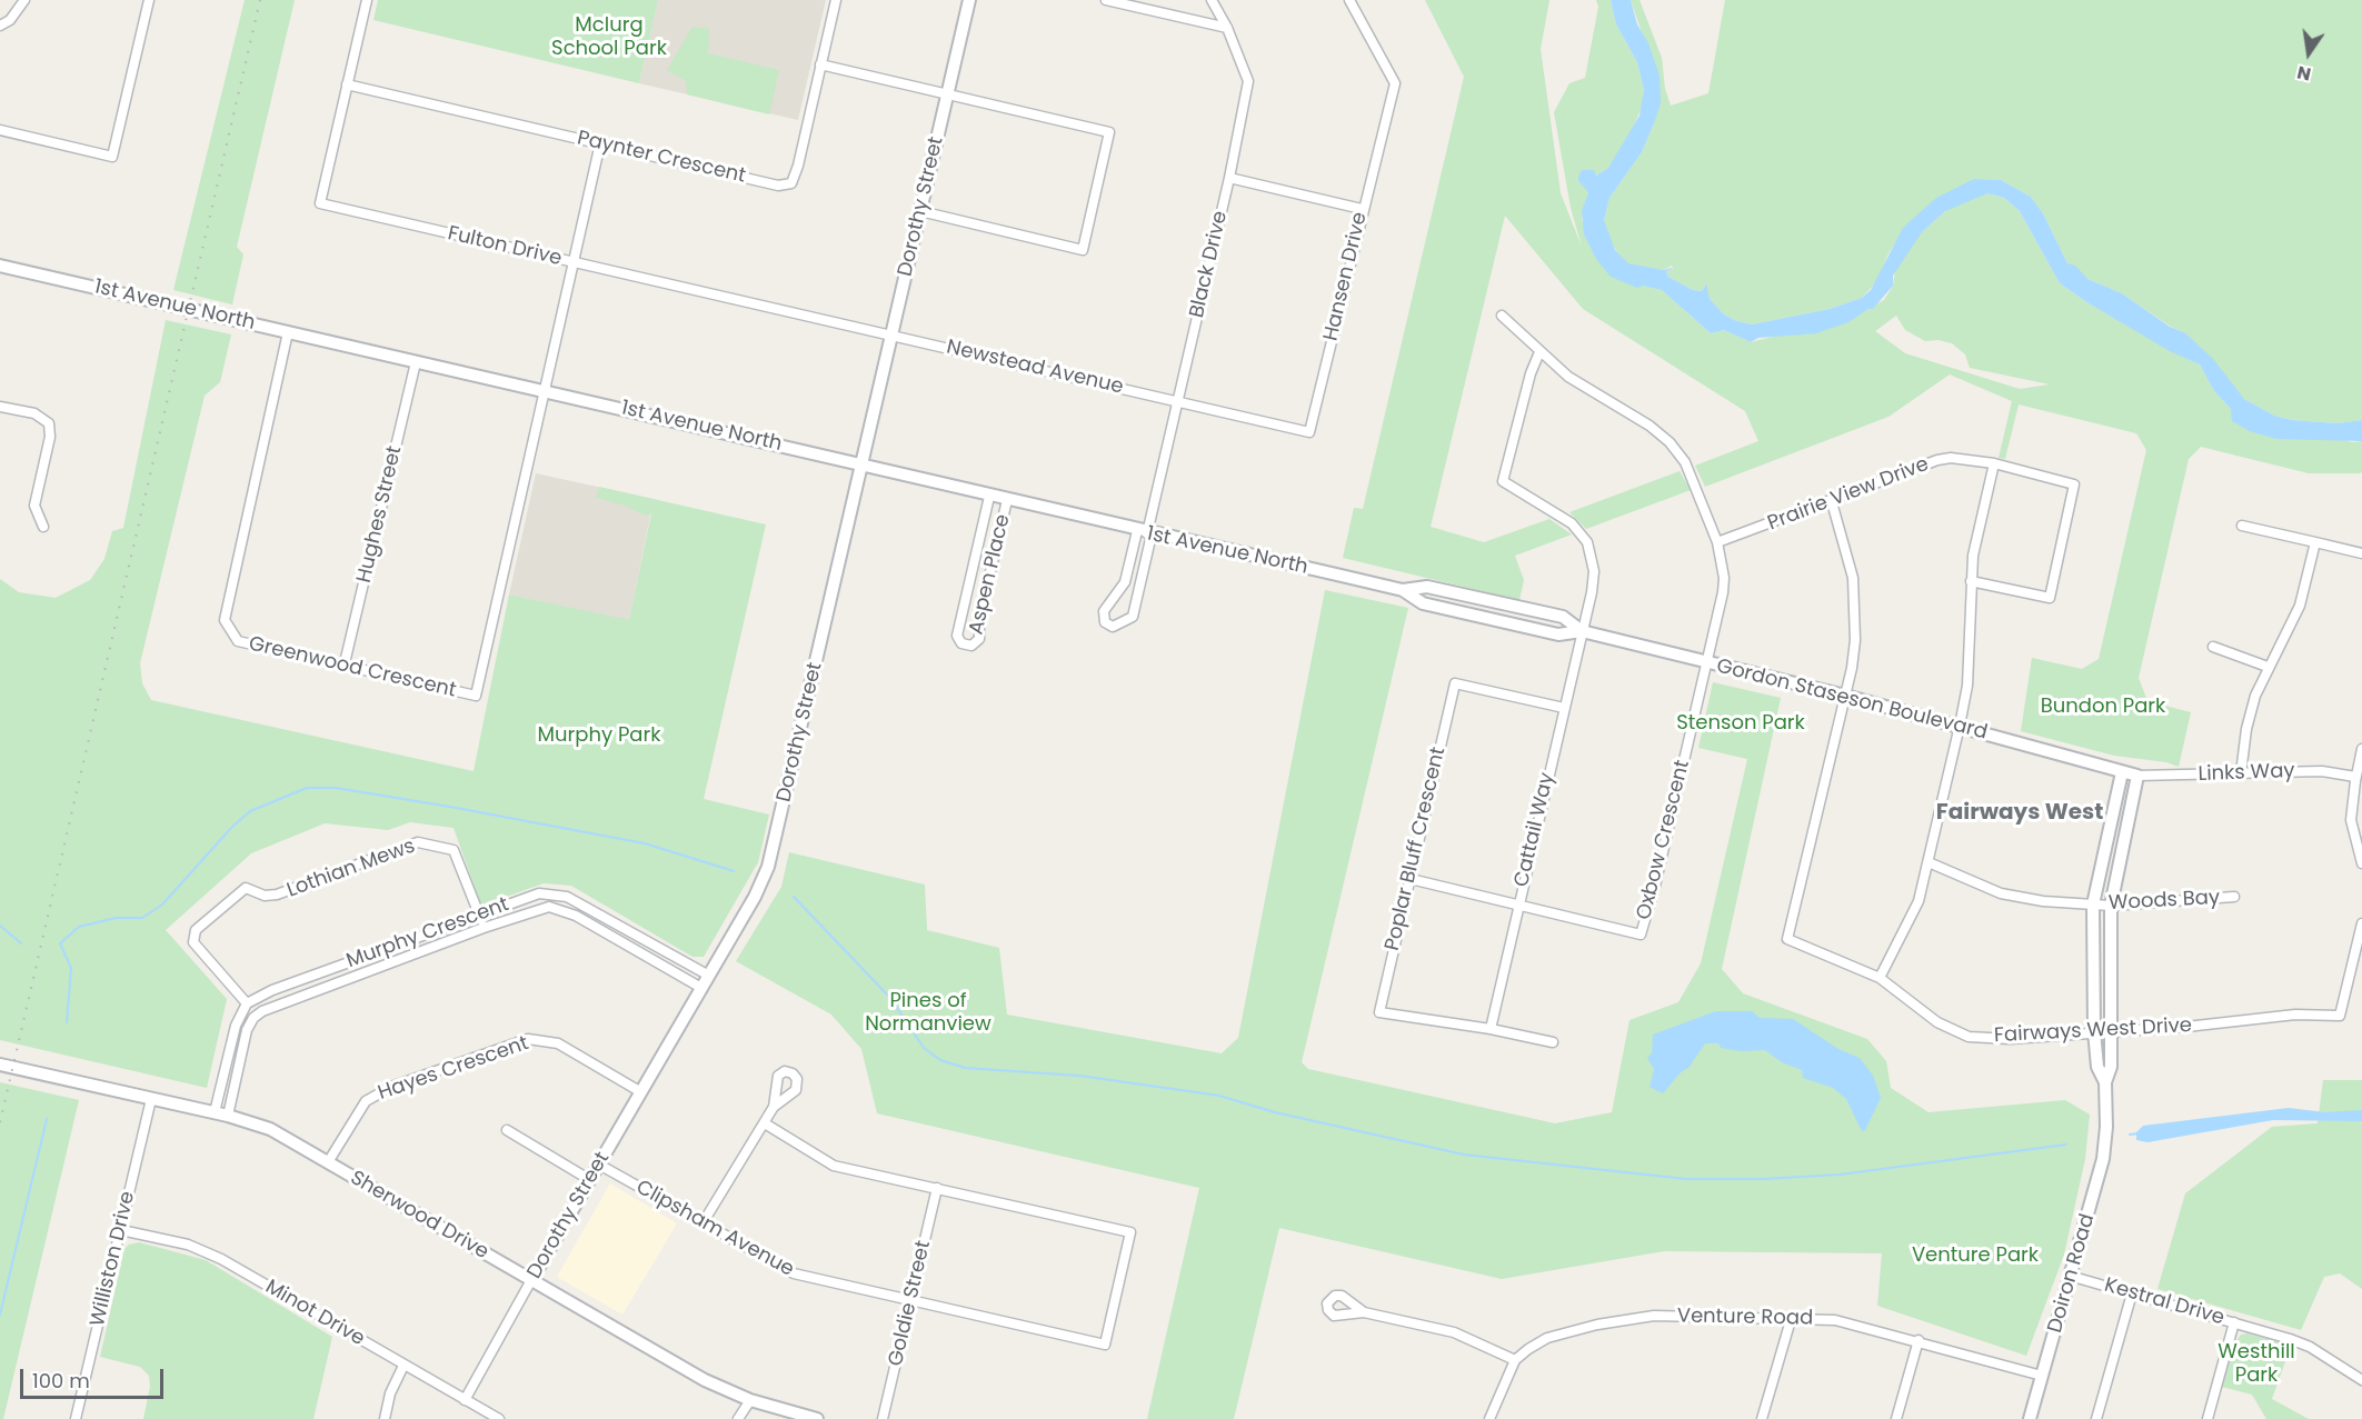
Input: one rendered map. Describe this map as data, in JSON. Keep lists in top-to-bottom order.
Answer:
{
  "streets": {
    "street": [
      "Paynter Crescent",
      "Dorothy Street",
      "Fulton Drive",
      "Black Drive",
      "Hansen Drive",
      "1st Avenue North",
      "Newstead Avenue",
      "Prairie View Drive",
      "Hughes Street",
      "Aspen Place",
      "Greenwood Crescent",
      "Gordon Staseson Boulevard",
      "Links Way",
      "Cattail Way",
      "Oxbow Crescent",
      "Poplar Bluff Crescent",
      "Lothian Mews",
      "Woods Bay",
      "Murphy Crescent",
      "Fairways West Drive",
      "Hayes Crescent",
      "Sherwood Drive",
      "Clipsham Avenue",
      "Williston Drive",
      "Doiron Road",
      "Kestral Drive",
      "Goldie Street",
      "Minot Drive",
      "Venture Road"
    ]
  },
  "crossings": [
    ["Paynter Crescent", "Fulton Drive"],
    ["Dorothy Street", "Fulton Drive"],
    ["Dorothy Street", "1st Avenue North"],
    ["Dorothy Street", "Newstead Avenue"],
    ["Dorothy Street", "Murphy Crescent"],
    ["Dorothy Street", "Hayes Crescent"],
    ["Dorothy Street", "Sherwood Drive"],
    ["Dorothy Street", "Clipsham Avenue"],
    ["Dorothy Street", "Minot Drive"],
    ["Fulton Drive", "Newstead Avenue"],
    ["Black Drive", "Hansen Drive"],
    ["Black Drive", "1st Avenue North"],
    ["Black Drive", "Newstead Avenue"],
    ["Hansen Drive", "Newstead Avenue"],
    ["1st Avenue North", "Hughes Street"],
    ["1st Avenue North", "Aspen Place"],
    ["1st Avenue North", "Greenwood Crescent"],
    ["1st Avenue North", "Gordon Staseson Boulevard"],
    ["Hughes Street", "Greenwood Crescent"],
    ["Gordon Staseson Boulevard", "Links Way"],
    ["Gordon Staseson Boulevard", "Cattail Way"],
    ["Gordon Staseson Boulevard", "Oxbow Crescent"],
    ["Gordon Staseson Boulevard", "Fairways West Drive"],
    ["Cattail Way", "Oxbow Crescent"],
    ["Cattail Way", "Poplar Bluff Crescent"],
    ["Lothian Mews", "Murphy Crescent"],
    ["Murphy Crescent", "Sherwood Drive"],
    ["Hayes Crescent", "Sherwood Drive"],
    ["Sherwood Drive", "Williston Drive"],
    ["Clipsham Avenue", "Goldie Street"],
    ["Williston Drive", "Minot Drive"],
    ["Doiron Road", "Kestral Drive"],
    ["Doiron Road", "Venture Road"]
  ],
  "districts": ["Fairways West"],
  "parks": [
    "Mclurg School Park",
    "Bundon Park",
    "Stenson Park",
    "Murphy Park",
    "Pines of Normanview",
    "Venture Park",
    "Westhill Park"
  ],
  "scale_bar": "100 m",
  "north": "bottom"
}
